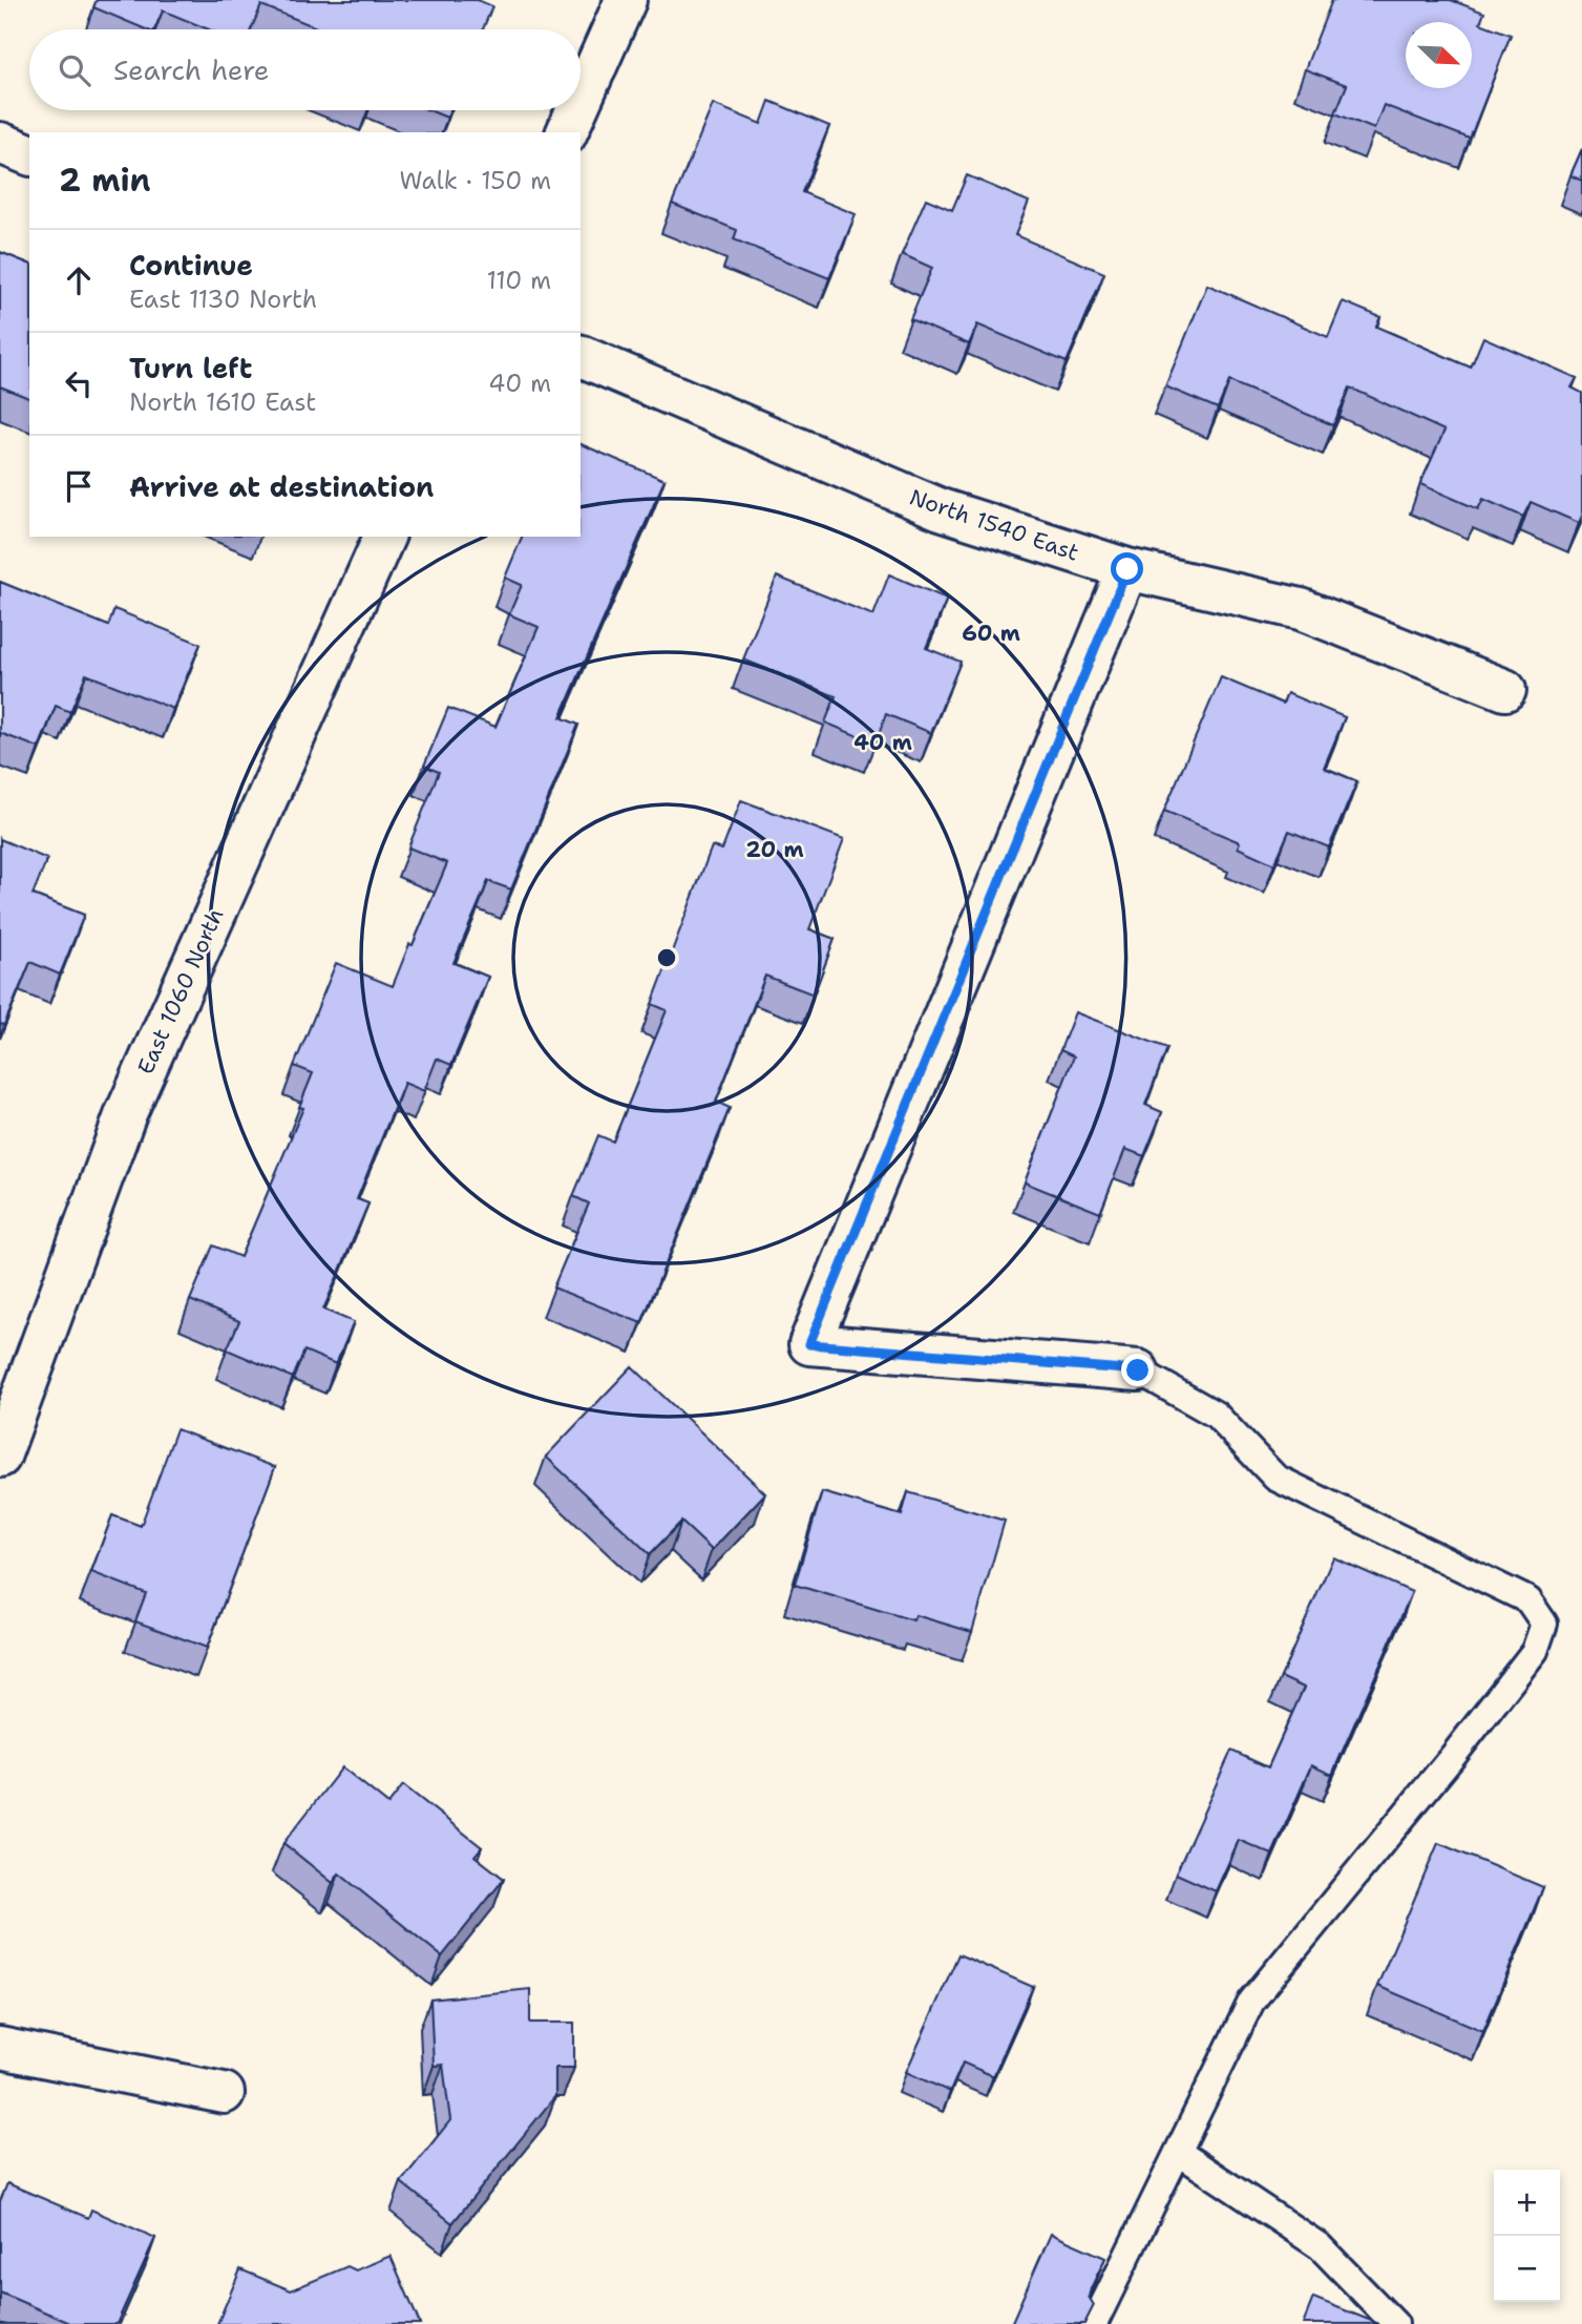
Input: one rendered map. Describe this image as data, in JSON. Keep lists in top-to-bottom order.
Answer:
{
  "streets": {
    "street": ["North 1540 East", "East 1060 North"]
  },
  "north": "bottom right",
  "page": {
    "search": "Search here",
    "heading": ["2 min", "Walk · 150 m"],
    "list": [
      ["Continue", "East 1130 North", "110 m"],
      ["Turn left", "North 1610 East", "40 m"],
      "Arrive at destination"
    ],
    "map_buttons": ["+", "−"]
  },
  "rings": ["60 m", "40 m", "20 m"]
}
